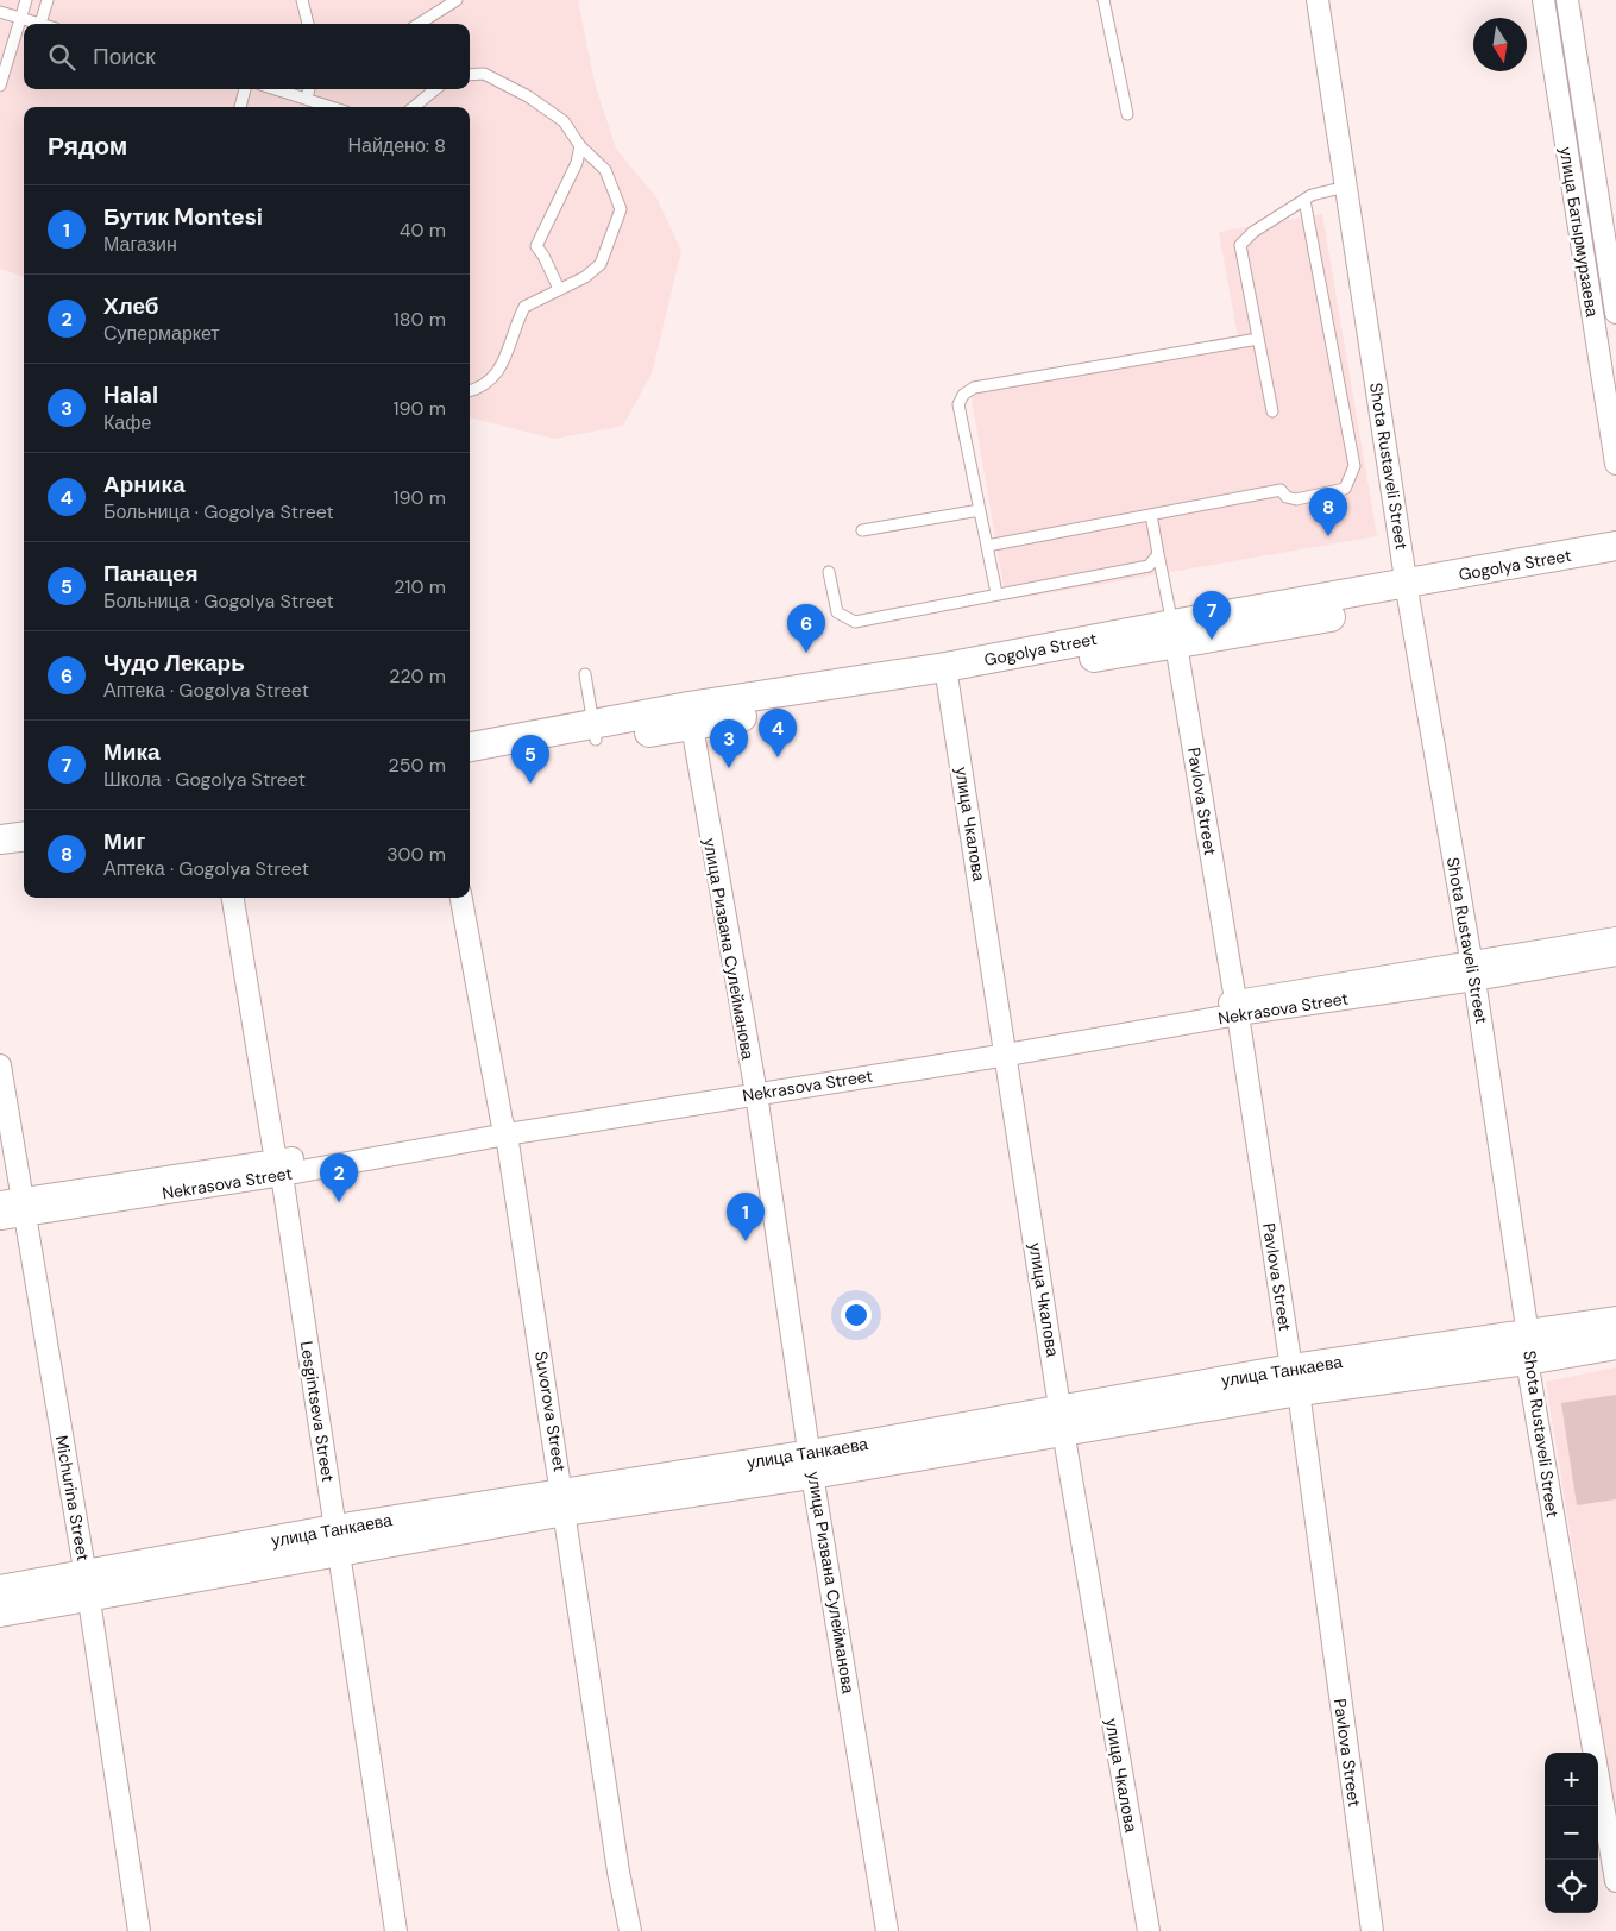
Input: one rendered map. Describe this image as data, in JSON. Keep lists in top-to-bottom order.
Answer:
{
  "streets": {
    "main road": ["Gogolya Street", "улица Танкаева"],
    "street": [
      "улица Батырмурзаева",
      "Shota Rustaveli Street",
      "Pavlova Street",
      "улица Чкалова",
      "улица Ризвана Сулейманова",
      "Nekrasova Street",
      "Lesgintseva Street",
      "Suvorova Street",
      "Michurina Street"
    ]
  },
  "crossings": [
    ["Shota Rustaveli Street", "Gogolya Street"],
    ["Shota Rustaveli Street", "Nekrasova Street"],
    ["Shota Rustaveli Street", "улица Танкаева"],
    ["Gogolya Street", "Pavlova Street"],
    ["Gogolya Street", "улица Чкалова"],
    ["Gogolya Street", "улица Ризвана Сулейманова"],
    ["Pavlova Street", "Nekrasova Street"],
    ["Pavlova Street", "улица Танкаева"],
    ["улица Чкалова", "Nekrasova Street"],
    ["улица Чкалова", "улица Танкаева"],
    ["улица Ризвана Сулейманова", "Nekrasova Street"],
    ["улица Ризвана Сулейманова", "улица Танкаева"],
    ["Nekrasova Street", "Lesgintseva Street"],
    ["Nekrasova Street", "Suvorova Street"],
    ["Nekrasova Street", "Michurina Street"],
    ["улица Танкаева", "Lesgintseva Street"],
    ["улица Танкаева", "Suvorova Street"],
    ["улица Танкаева", "Michurina Street"]
  ],
  "north": "bottom",
  "page": {
    "search": "Поиск",
    "heading": ["Рядом", "Найдено: 8"],
    "list": [
      {
        "mark": "1",
        "name": "Бутик Montesi",
        "note": "Магазин",
        "value": "40 m"
      },
      {
        "mark": "2",
        "name": "Хлеб",
        "note": "Супермаркет",
        "value": "180 m"
      },
      {
        "mark": "3",
        "name": "Halal",
        "note": "Кафе",
        "value": "190 m"
      },
      {
        "mark": "4",
        "name": "Арника",
        "note": "Больница · Gogolya Street",
        "value": "190 m"
      },
      {
        "mark": "5",
        "name": "Панацея",
        "note": "Больница · Gogolya Street",
        "value": "210 m"
      },
      {
        "mark": "6",
        "name": "Чудо Лекарь",
        "note": "Аптека · Gogolya Street",
        "value": "220 m"
      },
      {
        "mark": "7",
        "name": "Мика",
        "note": "Школа · Gogolya Street",
        "value": "250 m"
      },
      {
        "mark": "8",
        "name": "Миг",
        "note": "Аптека · Gogolya Street",
        "value": "300 m"
      }
    ],
    "pins": [
      "8",
      "7",
      "6",
      "4",
      "3",
      "5",
      "2",
      "1"
    ],
    "map_buttons": ["+", "−"]
  }
}
